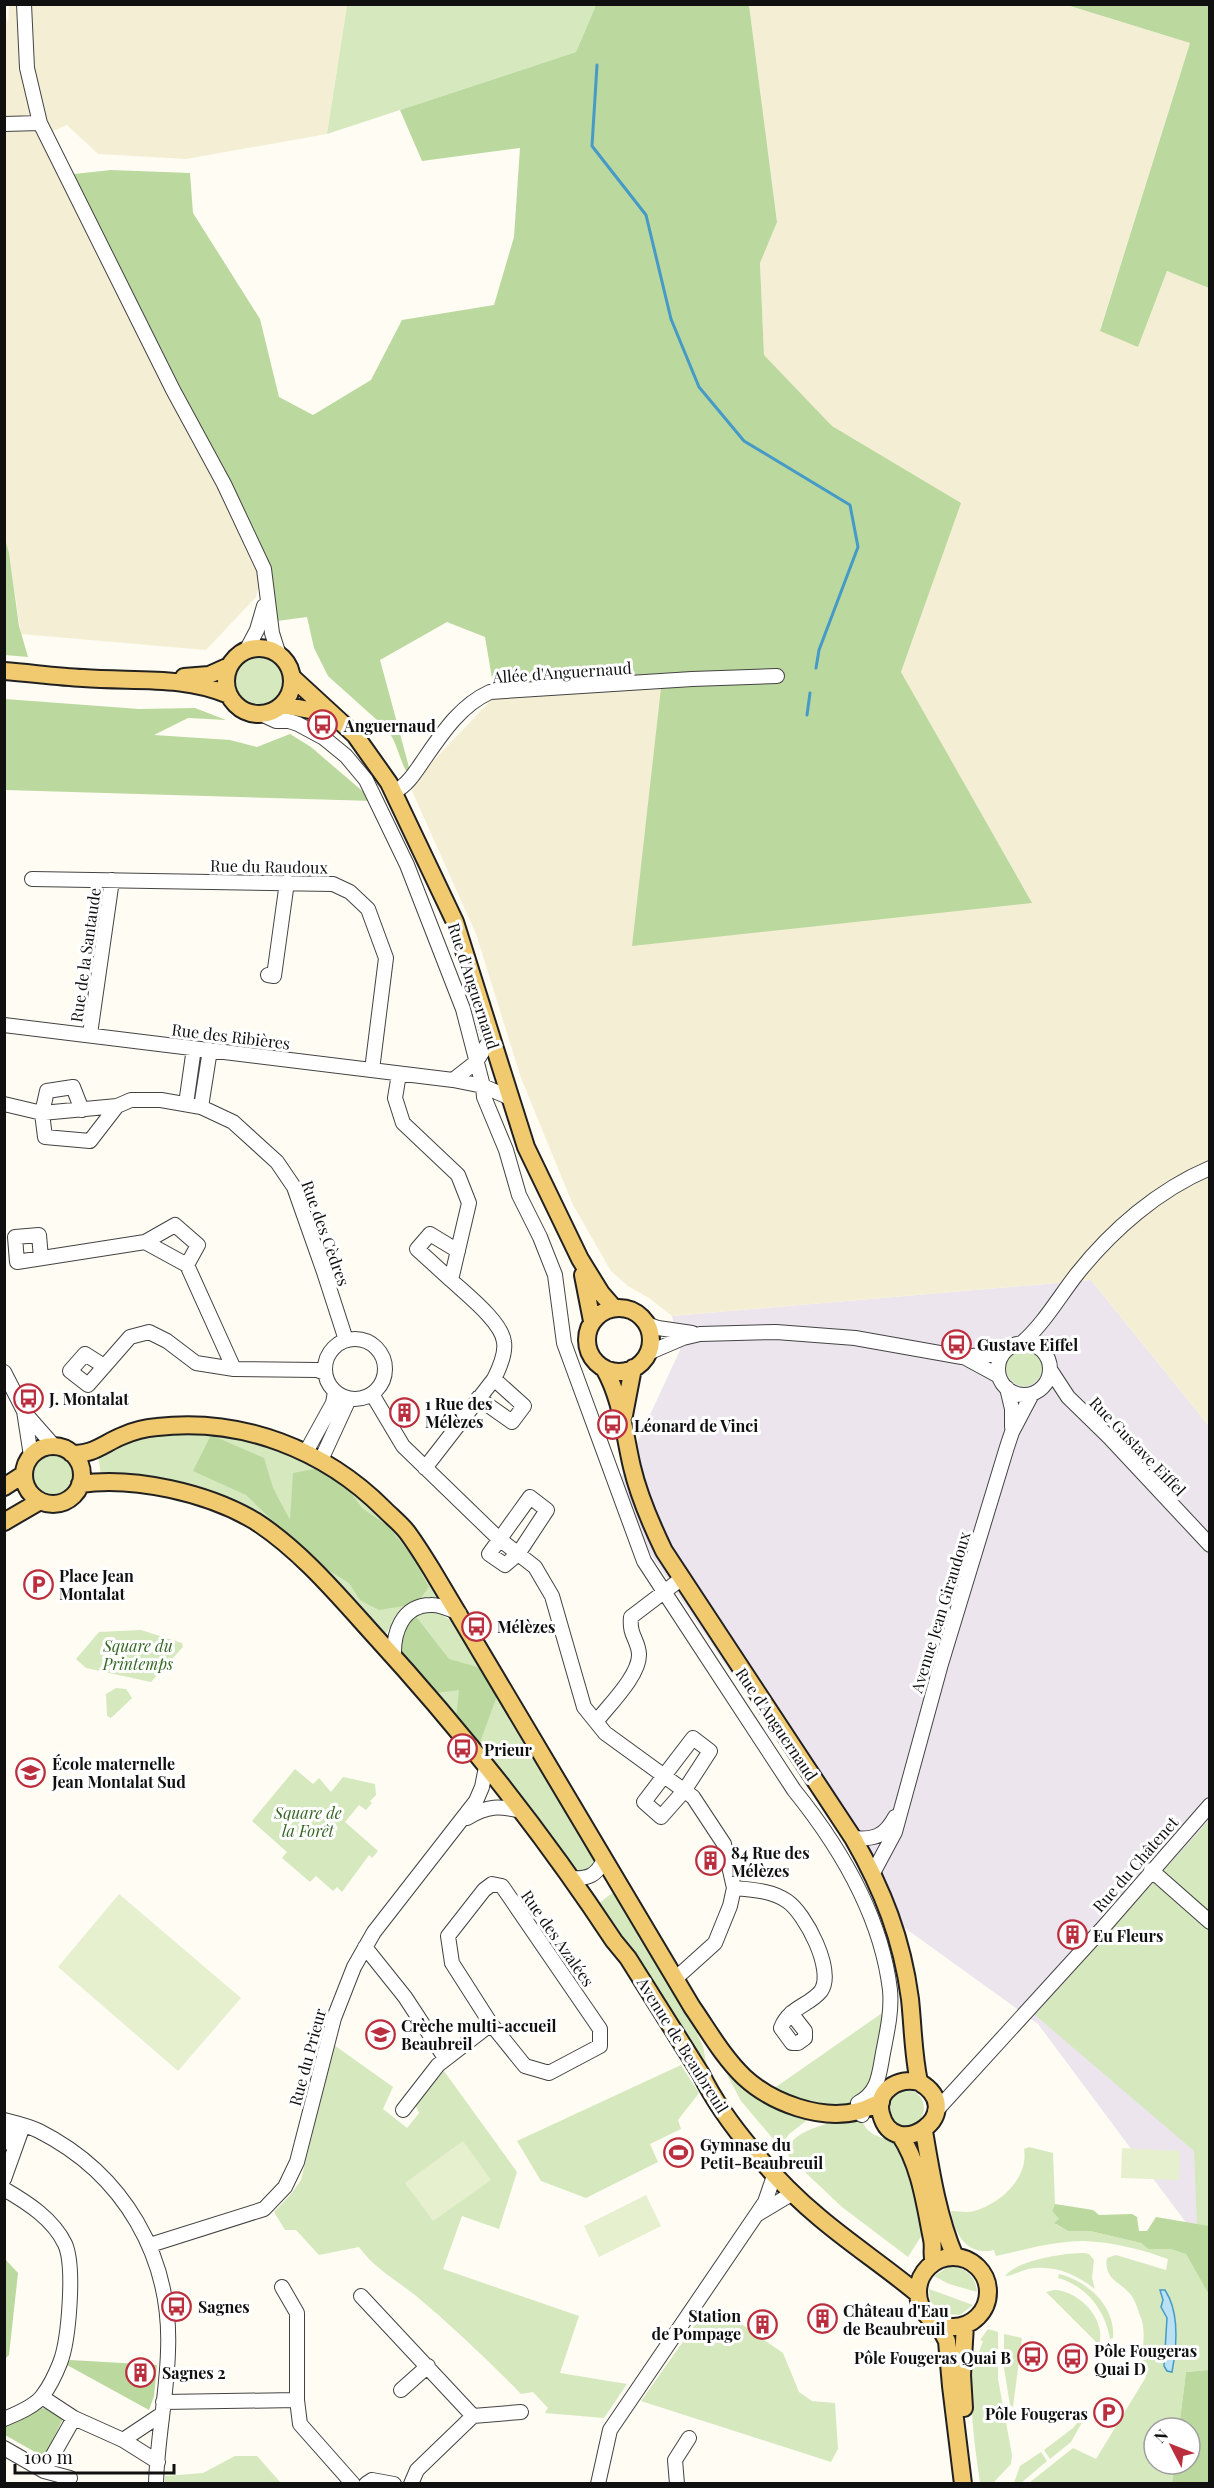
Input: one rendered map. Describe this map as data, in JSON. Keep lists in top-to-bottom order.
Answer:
{
  "streets": {
    "main road": ["Rue d'Anguernaud", "Avenue de Beaubreuil"],
    "street": [
      "Allée d'Anguernaud",
      "Rue du Raudoux",
      "Rue de la Santaude",
      "Rue des Ribières",
      "Rue des Cèdres",
      "Rue Gustave Eiffel",
      "Avenue Jean Giraudoux",
      "Rue du Châtenet",
      "Rue des Azalées",
      "Rue du Prieur"
    ]
  },
  "crossings": [
    ["Allée d'Anguernaud", "Rue d'Anguernaud"],
    ["Rue du Raudoux", "Rue de la Santaude"],
    ["Rue du Raudoux", "Rue des Ribières"],
    ["Rue de la Santaude", "Rue des Ribières"],
    ["Rue d'Anguernaud", "Rue des Ribières"],
    ["Rue d'Anguernaud", "Avenue Jean Giraudoux"],
    ["Rue d'Anguernaud", "Rue du Châtenet"],
    ["Rue d'Anguernaud", "Avenue de Beaubreuil"],
    ["Rue Gustave Eiffel", "Avenue Jean Giraudoux"],
    ["Rue du Châtenet", "Avenue de Beaubreuil"],
    ["Avenue de Beaubreuil", "Rue du Prieur"]
  ],
  "parks": ["Square du Printemps", "Square de la Forêt"],
  "places": {
    "bus stop": [
      "Anguernaud",
      "Gustave Eiffel",
      "J. Montalat",
      "Léonard de Vinci",
      "Mélèzes",
      "Prieur",
      "Sagnes",
      "Pôle Fougeras Quai B",
      "Pôle Fougeras Quai D"
    ],
    "building": [
      "1 Rue des Mélèzes",
      "84 Rue des Mélèzes",
      "Eu Fleurs",
      "Château d'Eau de Beaubreuil",
      "Station de Pompage",
      "Sagnes 2"
    ],
    "parking": ["Place Jean Montalat", "Pôle Fougeras"],
    "school or university": ["École maternelle Jean Montalat Sud", "Crèche multi-accueil Beaubreil"],
    "sports": ["Gymnase du Petit-Beaubreuil"]
  },
  "scale_bar": "100 m",
  "north": "top left"
}
